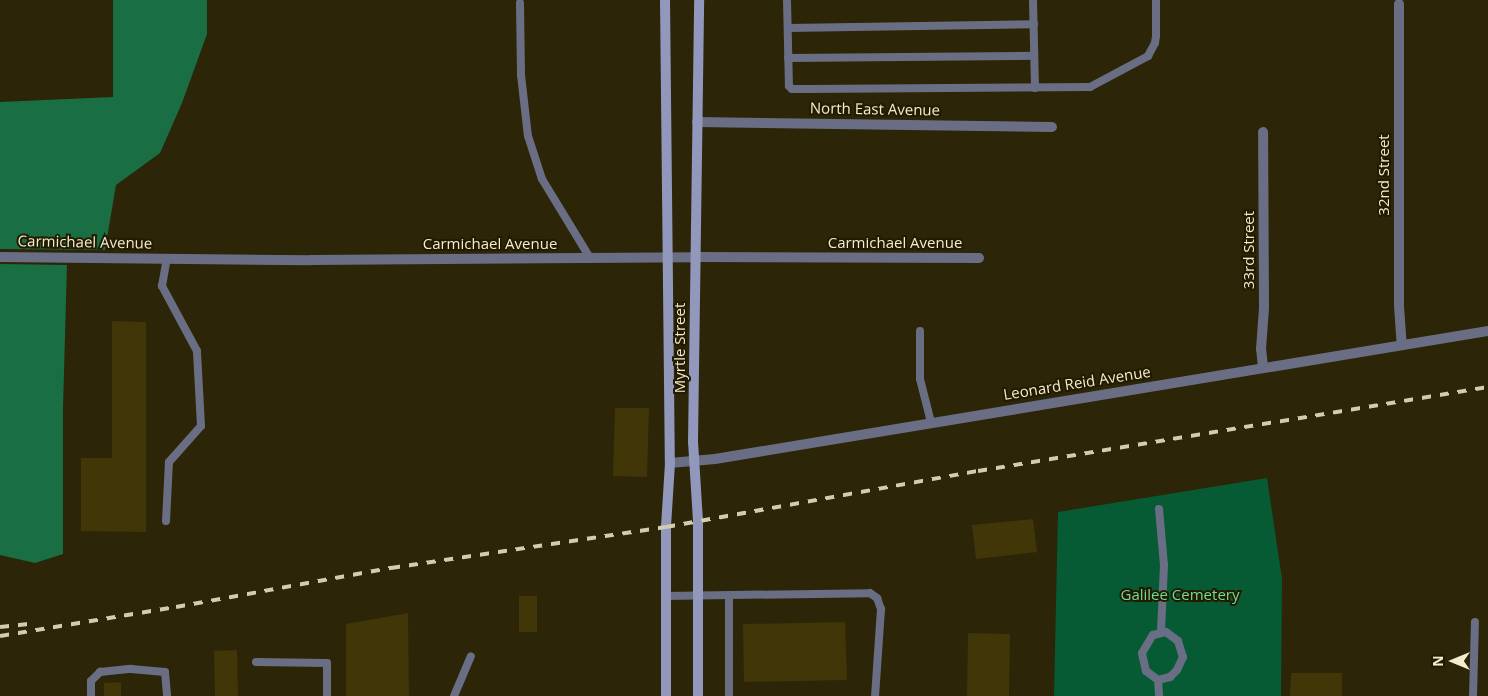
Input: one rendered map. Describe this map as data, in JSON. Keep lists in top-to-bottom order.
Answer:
{
  "streets": {
    "street": [
      "North East Avenue",
      "32nd Street",
      "Carmichael Avenue",
      "33rd Street",
      "Myrtle Street",
      "Leonard Reid Avenue"
    ]
  },
  "crossings": [
    ["North East Avenue", "Myrtle Street"],
    ["32nd Street", "Leonard Reid Avenue"],
    ["Carmichael Avenue", "Myrtle Street"],
    ["33rd Street", "Leonard Reid Avenue"],
    ["Myrtle Street", "Leonard Reid Avenue"]
  ],
  "parks": ["Galilee Cemetery"],
  "north": "left"
}
